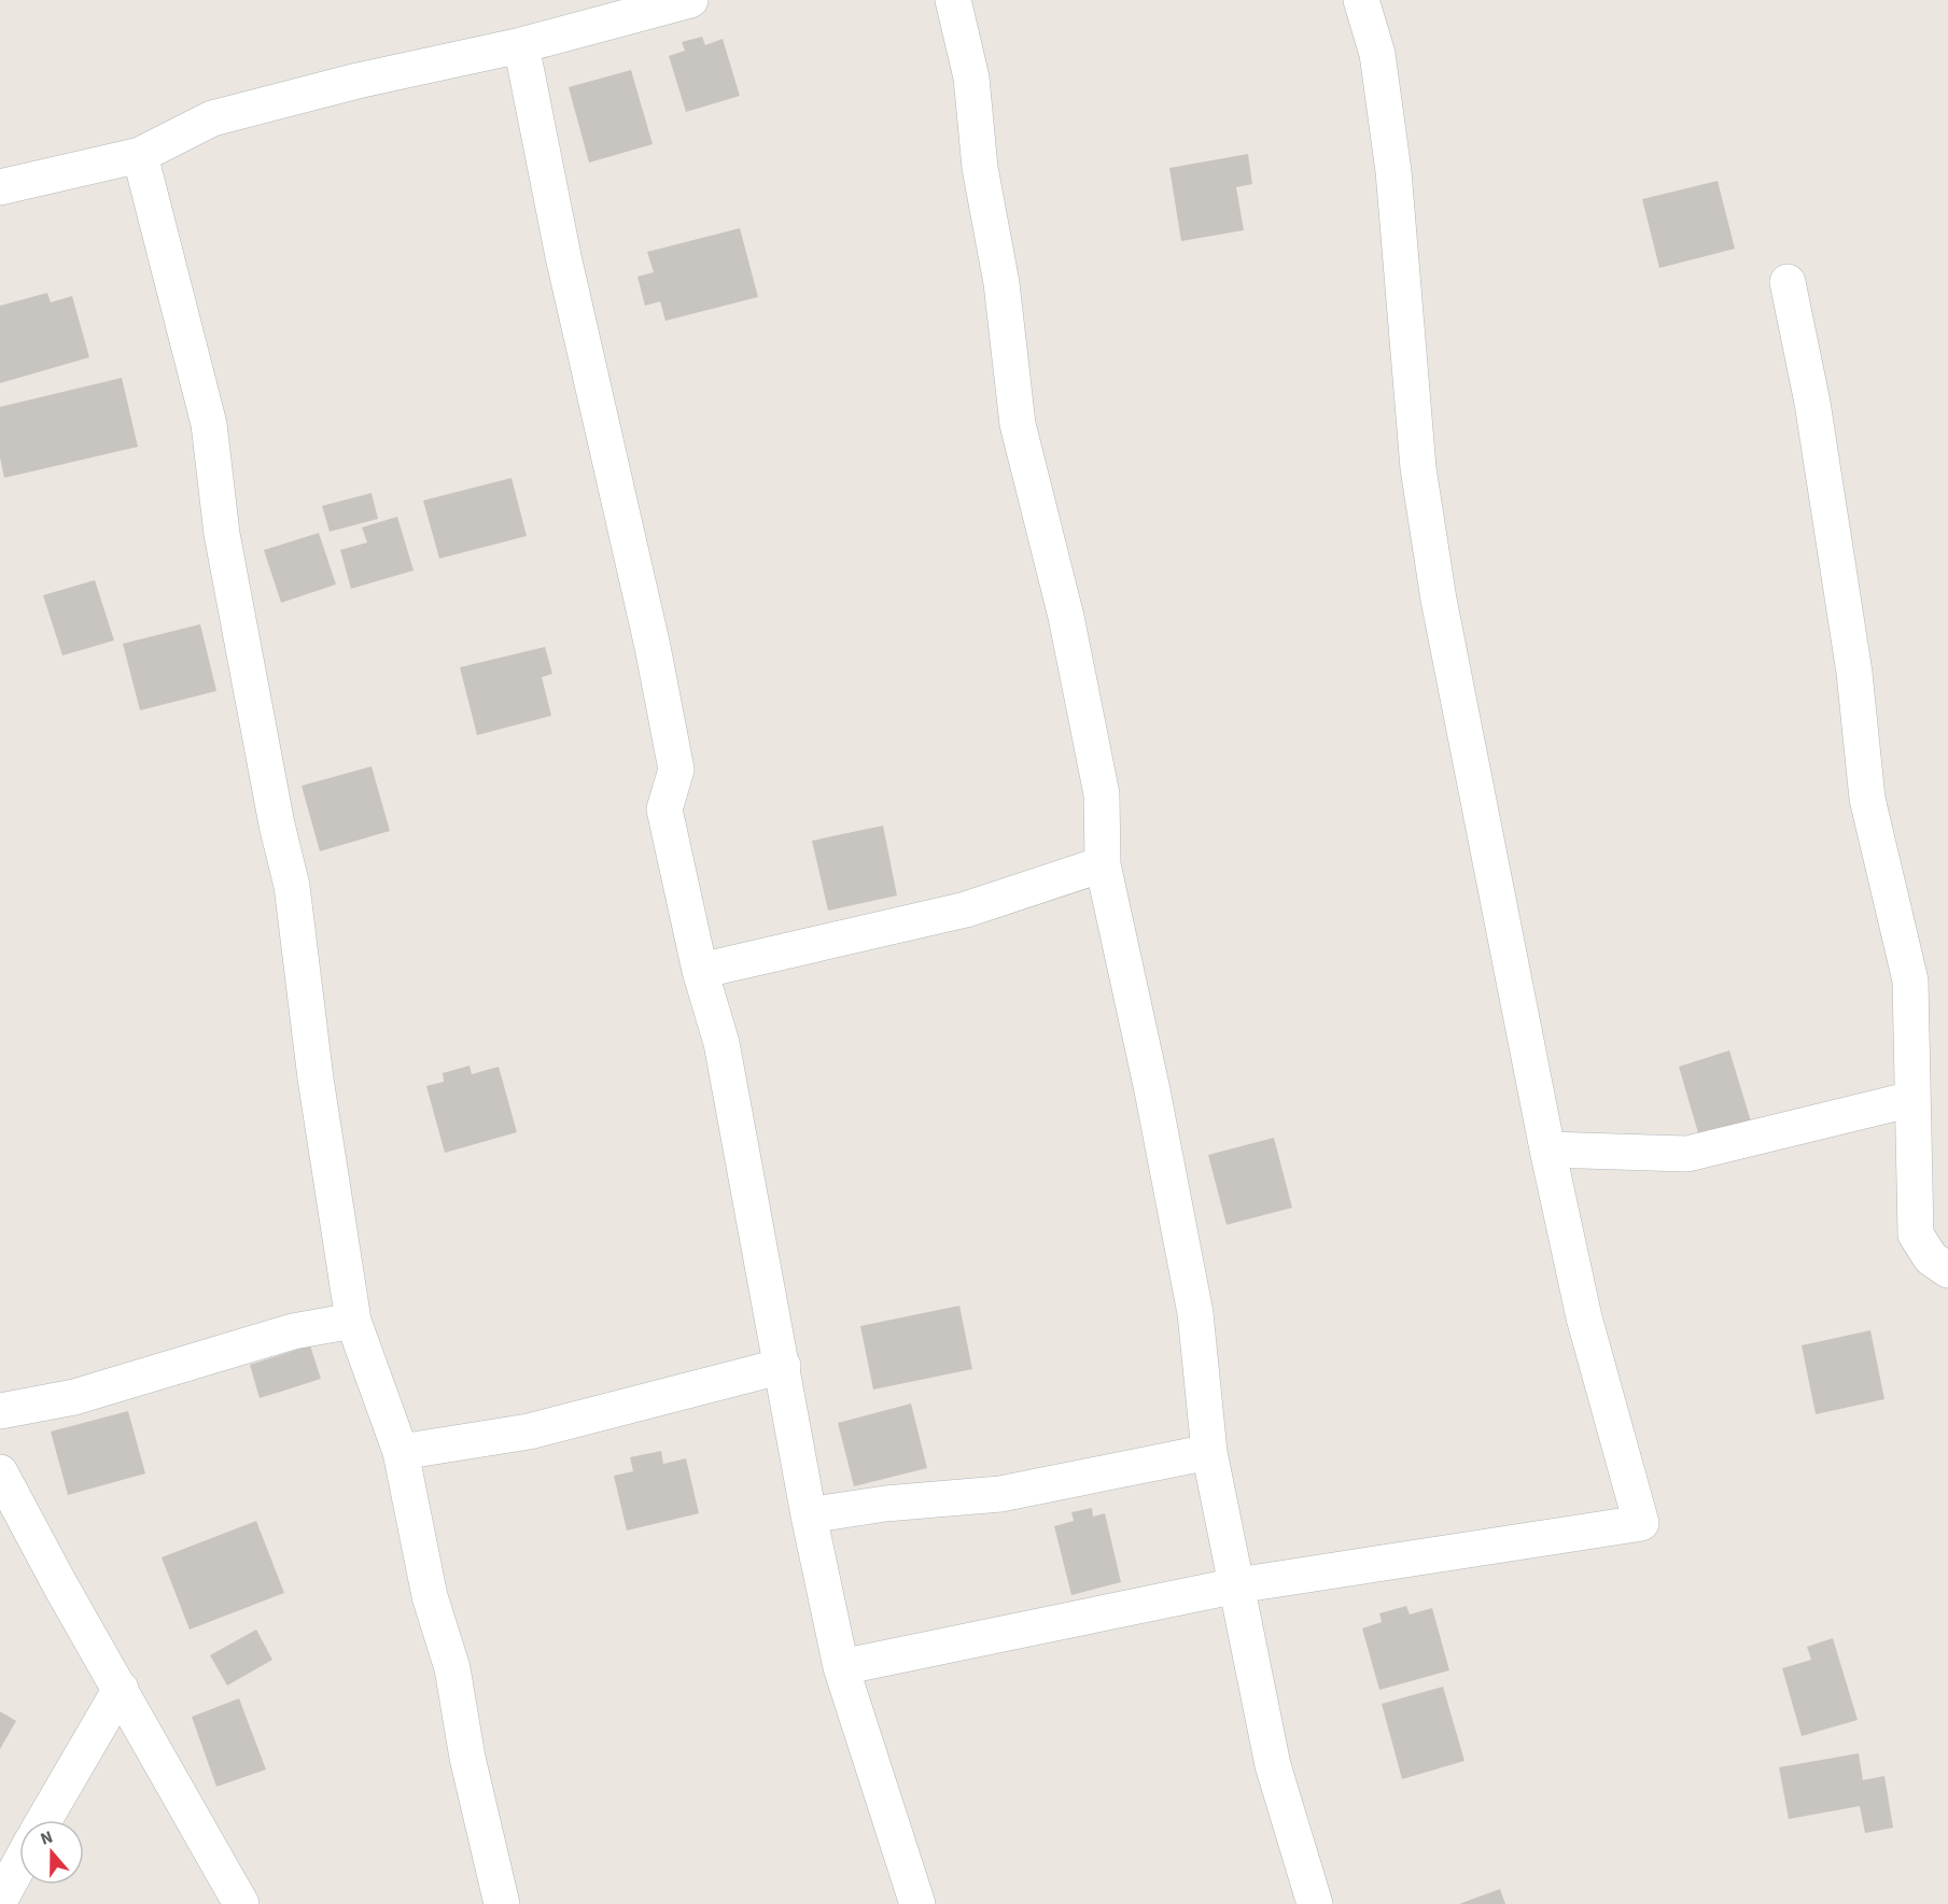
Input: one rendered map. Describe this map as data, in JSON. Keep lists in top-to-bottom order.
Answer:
{
  "north": "top"
}
